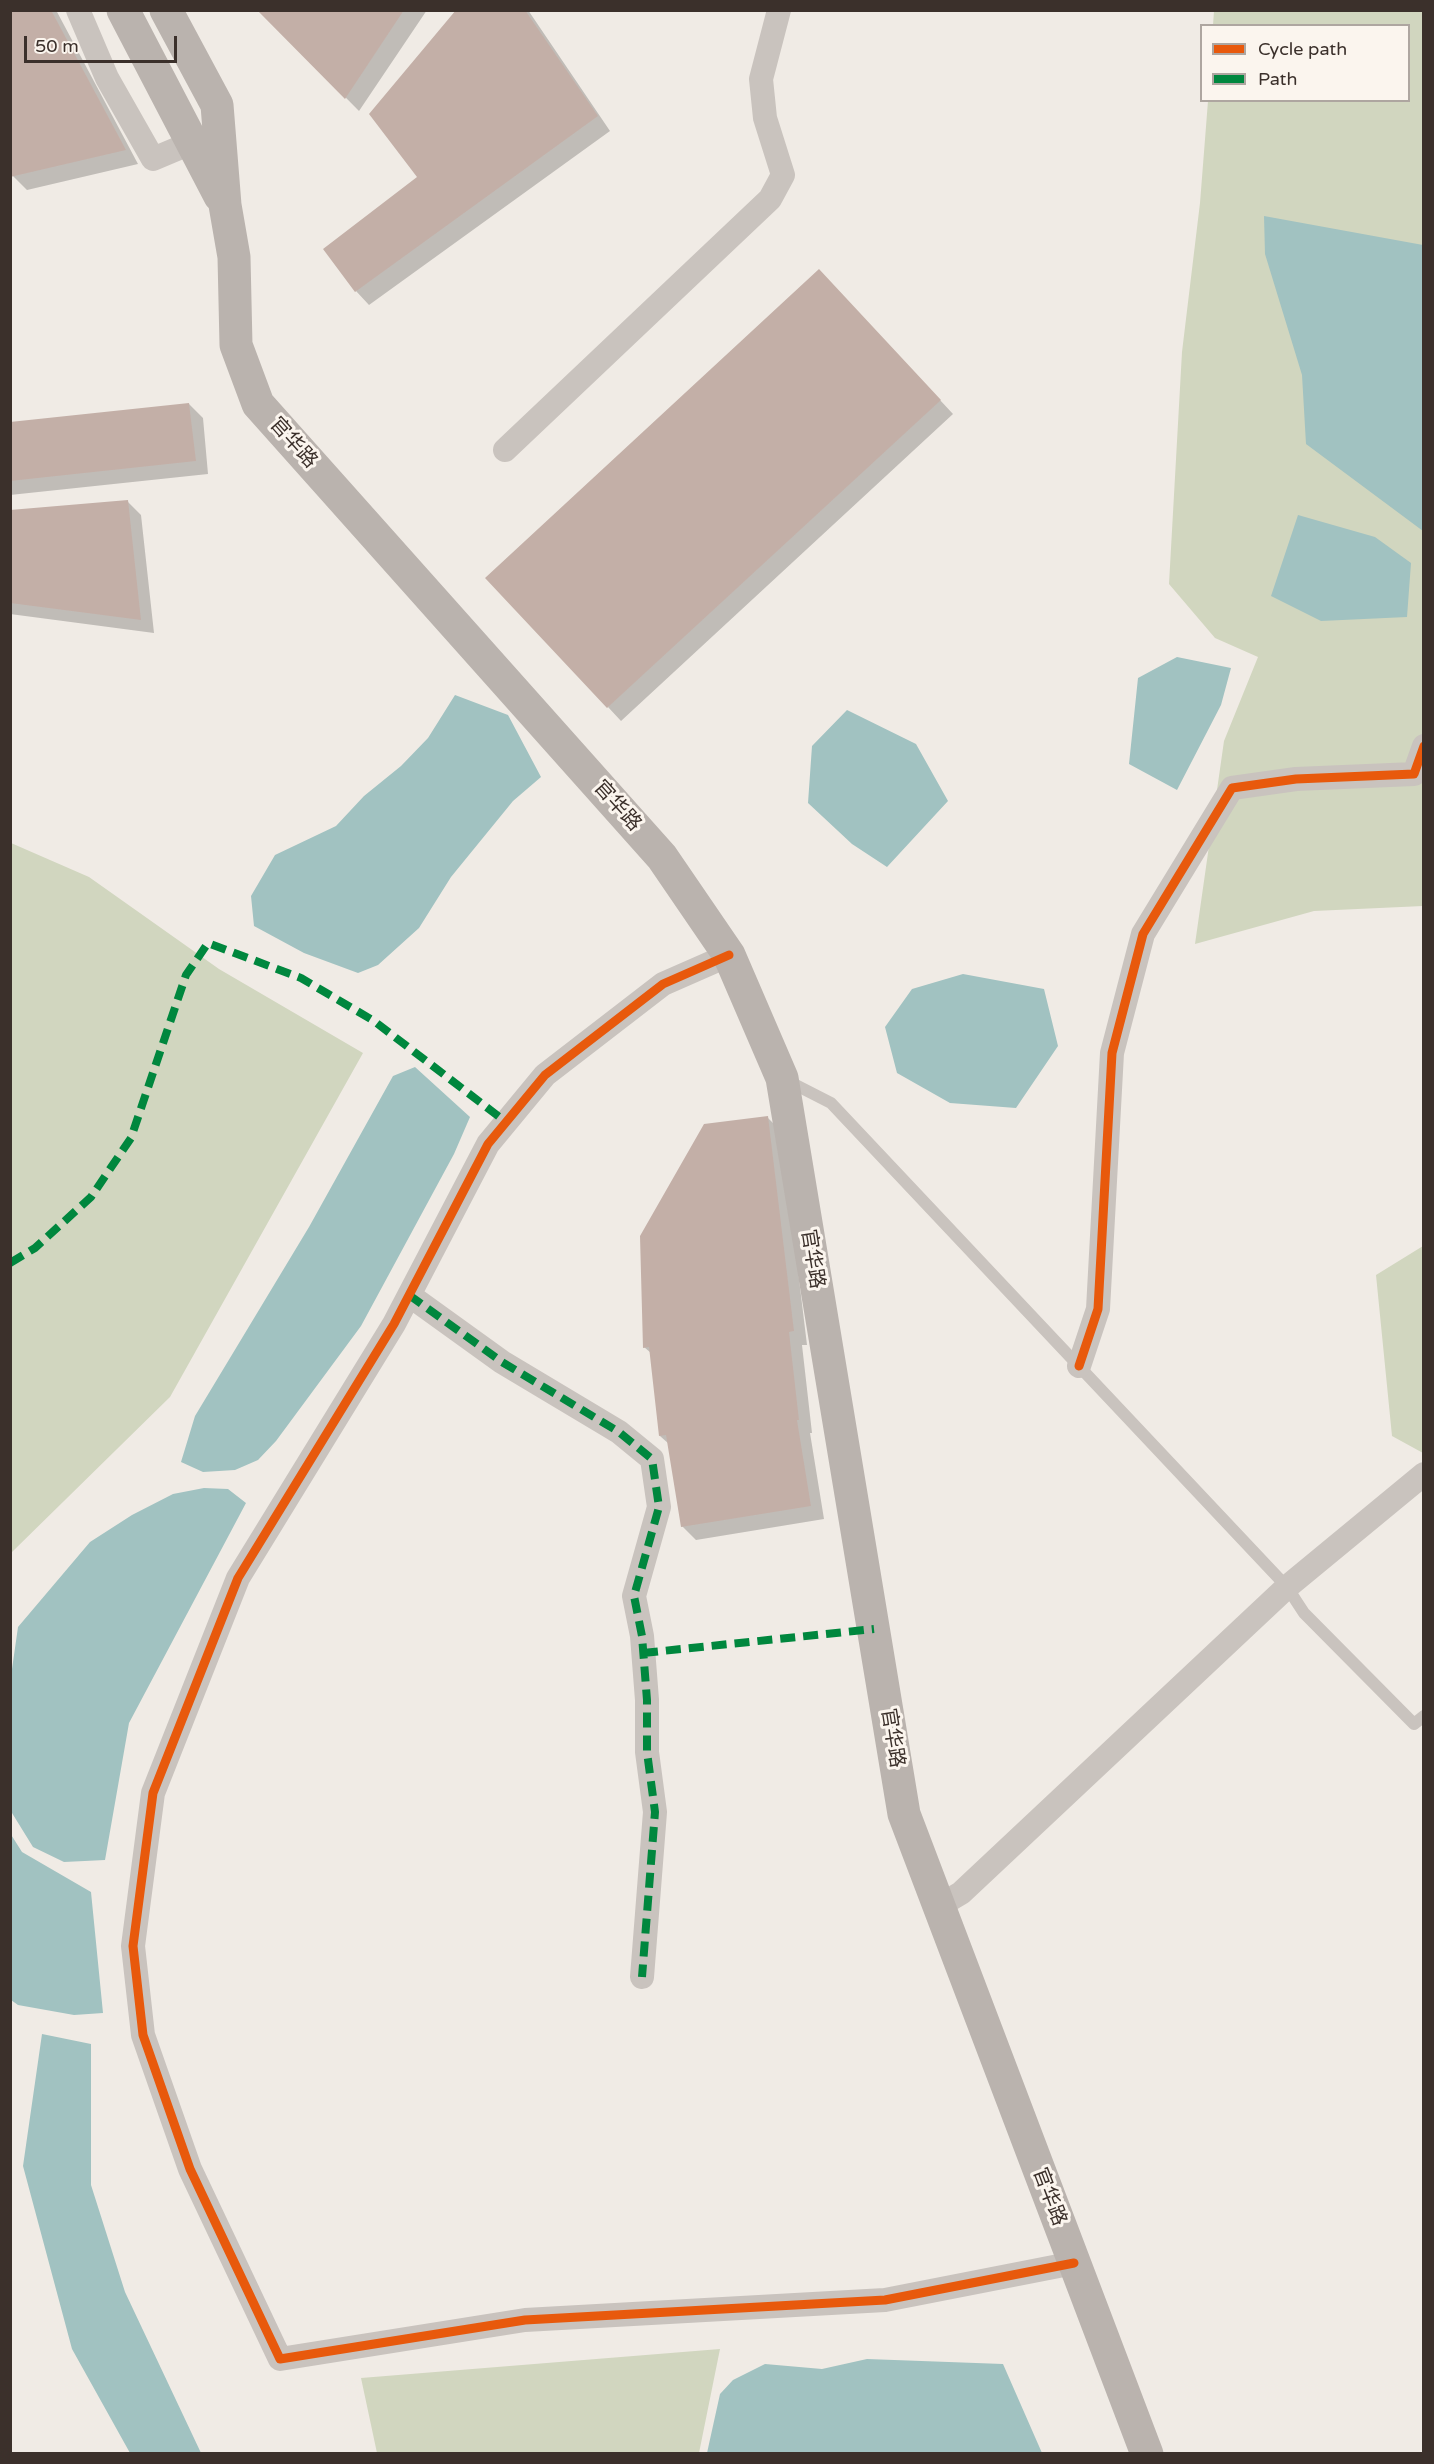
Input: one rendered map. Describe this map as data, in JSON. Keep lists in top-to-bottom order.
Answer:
{
  "streets": {
    "main road": ["官华路"]
  },
  "legend": ["Cycle path", "Path"],
  "scale_bar": "50 m"
}
